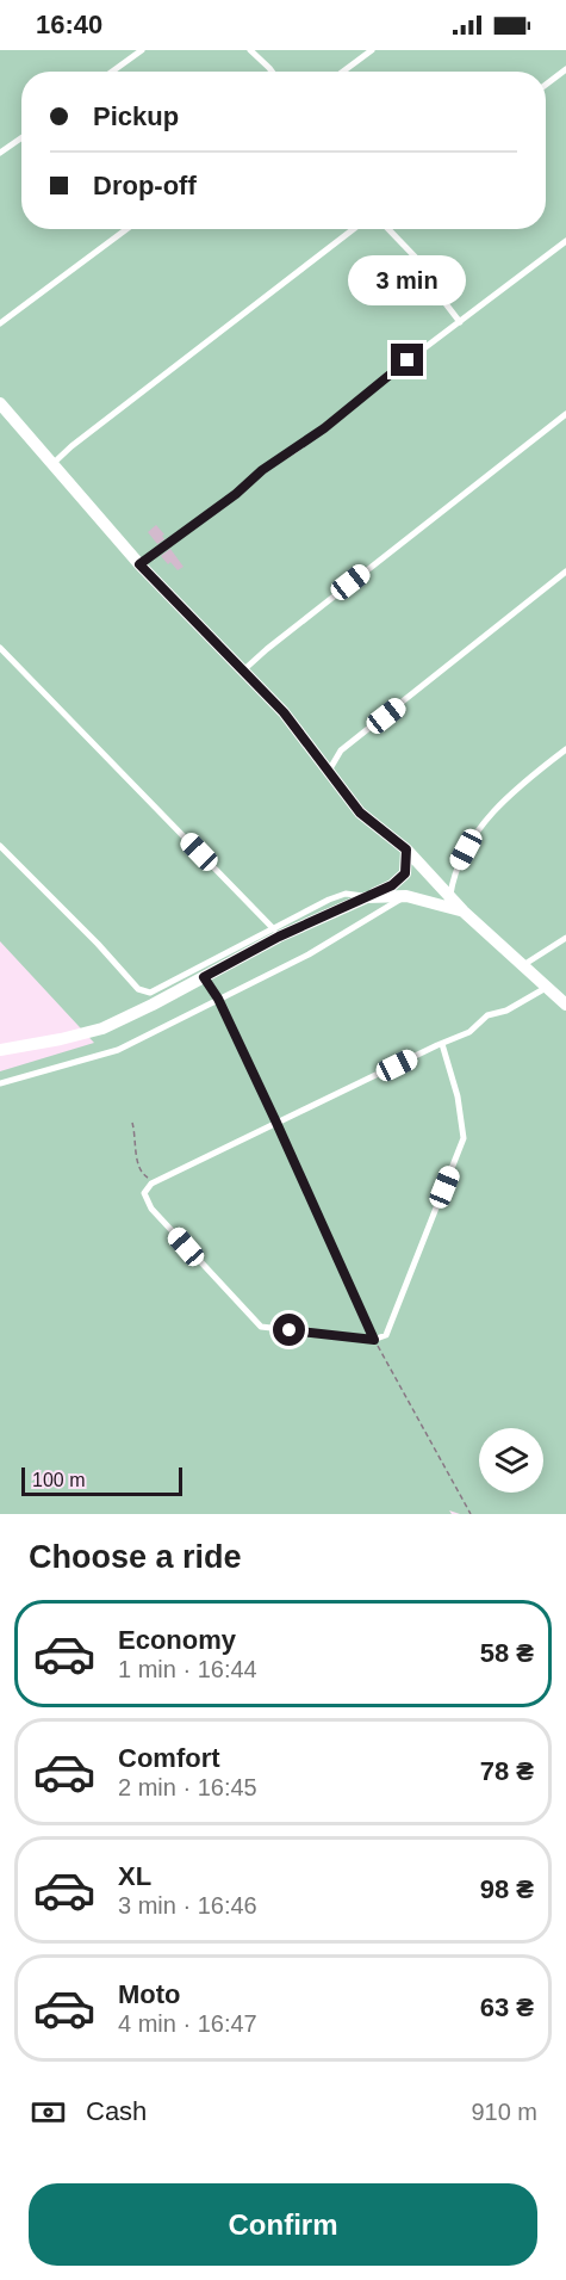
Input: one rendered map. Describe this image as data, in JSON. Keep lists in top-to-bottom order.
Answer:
{
  "scale_bar": "100 m",
  "page": {
    "status": "16:40",
    "banner": ["Pickup", "Drop-off"],
    "bubble": "3 min",
    "scale": "100 m",
    "heading": "Choose a ride",
    "list": [
      {
        "name": "Economy",
        "note": "1 min · 16:44",
        "value": "58 ₴"
      },
      {
        "name": "Comfort",
        "note": "2 min · 16:45",
        "value": "78 ₴"
      },
      {
        "name": "XL",
        "note": "3 min · 16:46",
        "value": "98 ₴"
      },
      {
        "name": "Moto",
        "note": "4 min · 16:47",
        "value": "63 ₴"
      }
    ],
    "pay": ["Cash", "910 m"],
    "buttons": "Confirm"
  }
}
